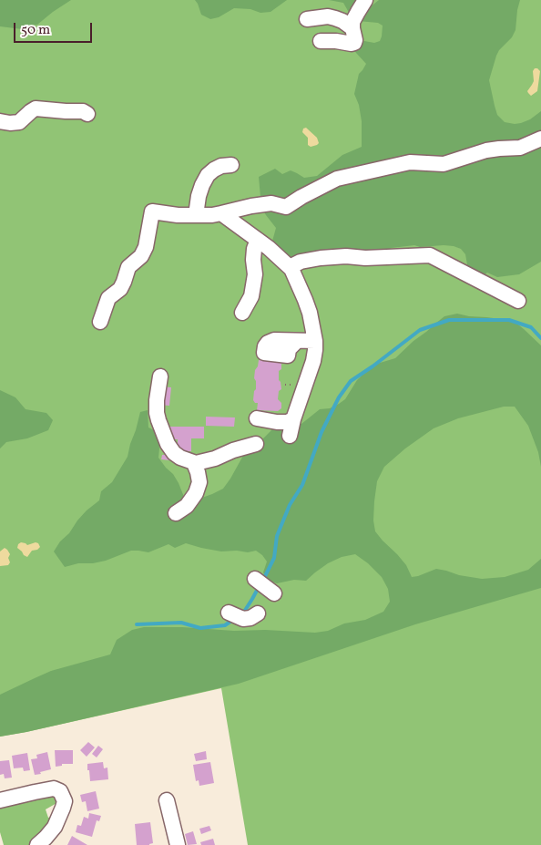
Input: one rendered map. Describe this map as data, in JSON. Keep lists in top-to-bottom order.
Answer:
{
  "scale_bar": "50 m"
}
